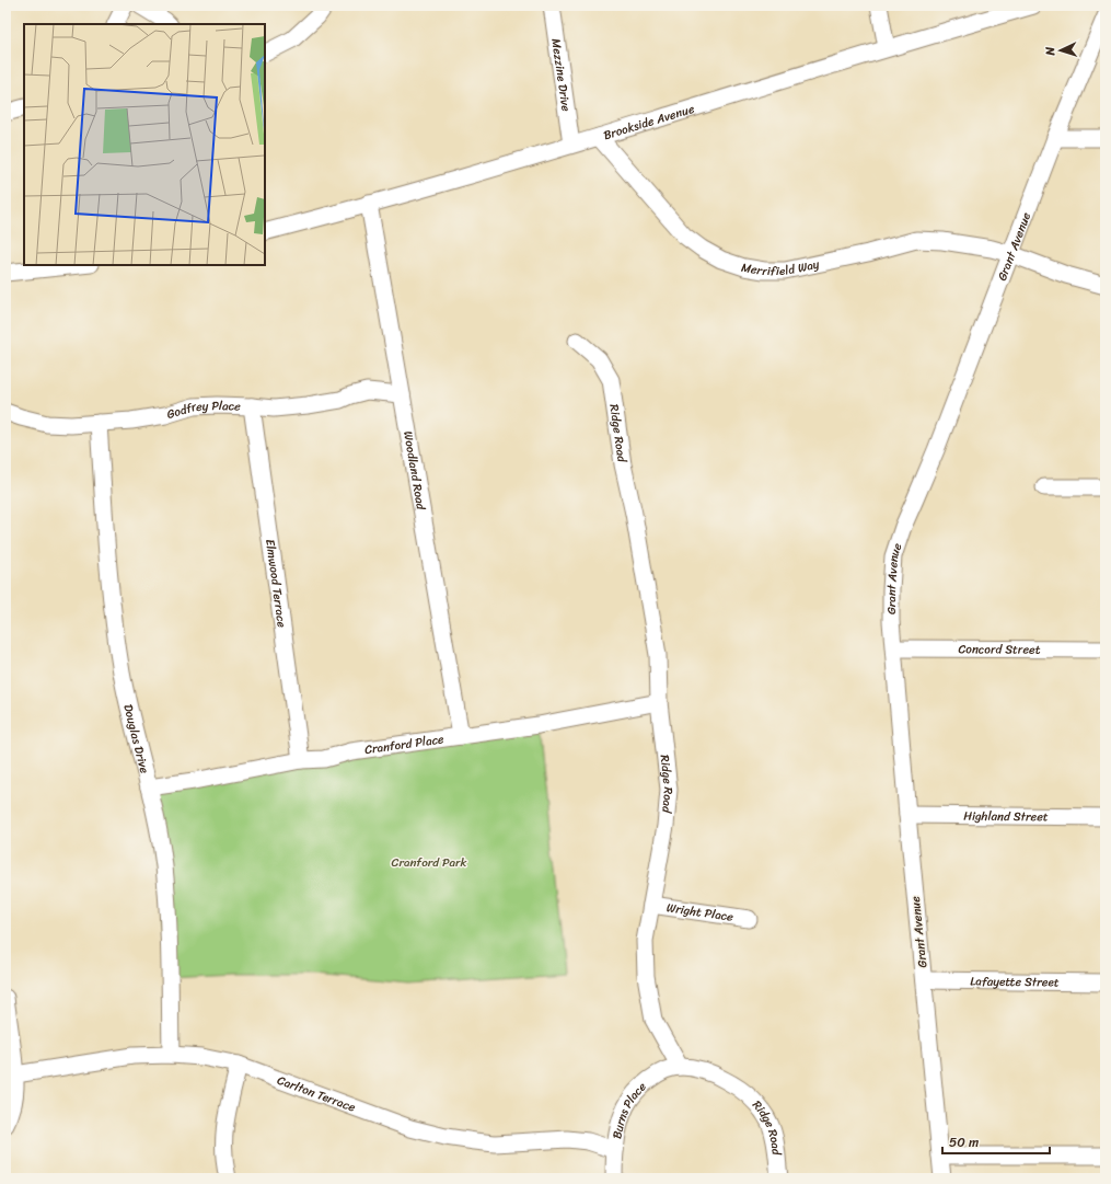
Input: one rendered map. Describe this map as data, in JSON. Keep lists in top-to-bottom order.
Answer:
{
  "streets": {
    "street": [
      "Mezzine Drive",
      "Brookside Avenue",
      "Grant Avenue",
      "Merrifield Way",
      "Godfrey Place",
      "Ridge Road",
      "Woodland Road",
      "Elmwood Terrace",
      "Concord Street",
      "Douglas Drive",
      "Cranford Place",
      "Highland Street",
      "Wright Place",
      "Lafayette Street",
      "Carlton Terrace",
      "Burns Place"
    ]
  },
  "crossings": [
    ["Mezzine Drive", "Brookside Avenue"],
    ["Brookside Avenue", "Merrifield Way"],
    ["Brookside Avenue", "Woodland Road"],
    ["Grant Avenue", "Merrifield Way"],
    ["Grant Avenue", "Concord Street"],
    ["Grant Avenue", "Highland Street"],
    ["Grant Avenue", "Lafayette Street"],
    ["Godfrey Place", "Woodland Road"],
    ["Godfrey Place", "Elmwood Terrace"],
    ["Godfrey Place", "Douglas Drive"],
    ["Ridge Road", "Cranford Place"],
    ["Ridge Road", "Wright Place"],
    ["Ridge Road", "Burns Place"],
    ["Woodland Road", "Cranford Place"],
    ["Elmwood Terrace", "Cranford Place"],
    ["Douglas Drive", "Cranford Place"],
    ["Douglas Drive", "Carlton Terrace"],
    ["Carlton Terrace", "Burns Place"]
  ],
  "parks": ["Cranford Park"],
  "scale_bar": "50 m",
  "north": "left"
}
